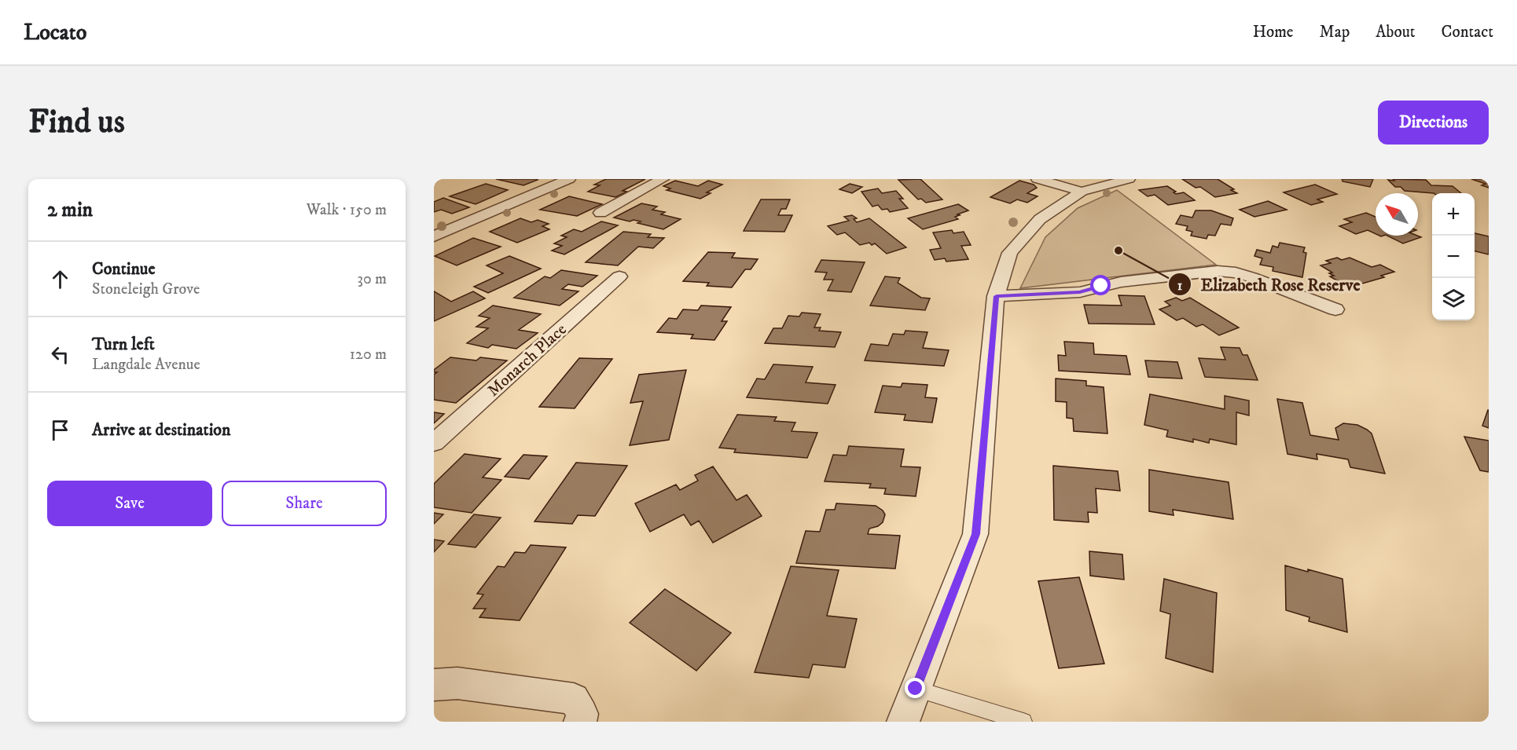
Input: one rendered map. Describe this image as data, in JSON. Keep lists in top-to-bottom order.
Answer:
{
  "streets": {
    "street": ["Monarch Place"]
  },
  "places": ["Elizabeth Rose Reserve"],
  "north": "top left",
  "page": {
    "header": "Locato",
    "nav": [
      "Home",
      "Map",
      "About",
      "Contact"
    ],
    "buttons": [
      "Directions",
      ["Save", "Share"]
    ],
    "title": "Find us",
    "heading": ["2 min", "Walk · 150 m"],
    "map_buttons": ["+", "−"],
    "list": [
      ["Continue", "Stoneleigh Grove", "30 m"],
      ["Turn left", "Langdale Avenue", "120 m"],
      "Arrive at destination"
    ]
  }
}
